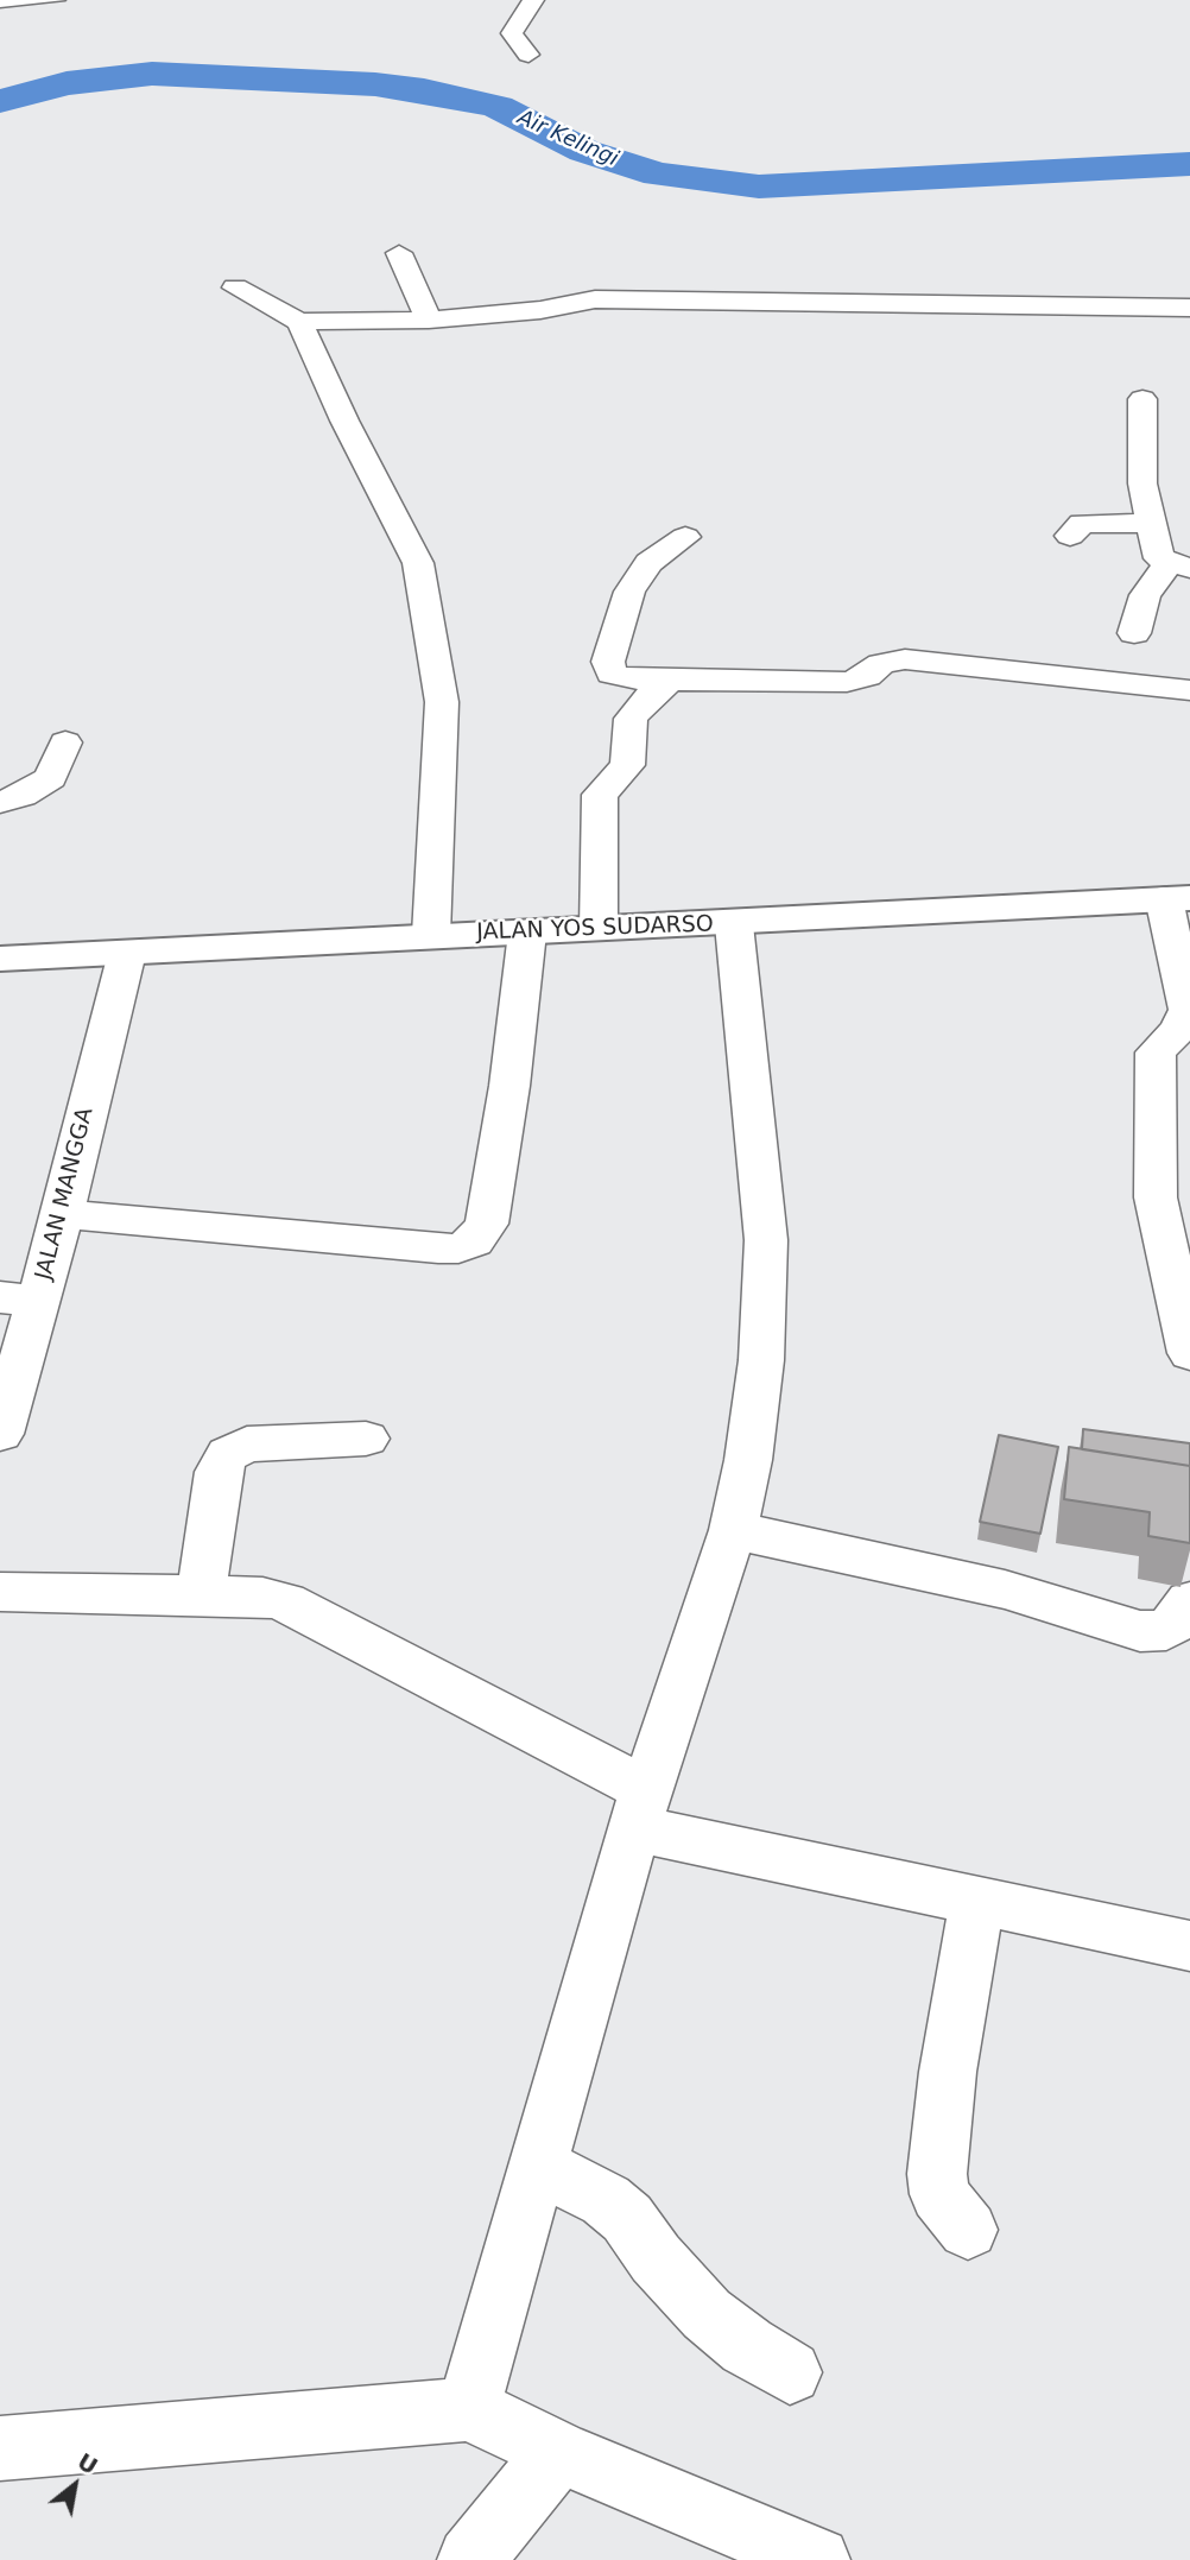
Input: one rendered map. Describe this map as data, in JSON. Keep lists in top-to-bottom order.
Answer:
{
  "streets": {
    "highway": ["JALAN YOS SUDARSO"],
    "street": ["JALAN MANGGA"]
  },
  "crossings": [
    ["JALAN YOS SUDARSO", "JALAN MANGGA"]
  ],
  "water": ["Air Kelingi"],
  "north": "top right"
}
